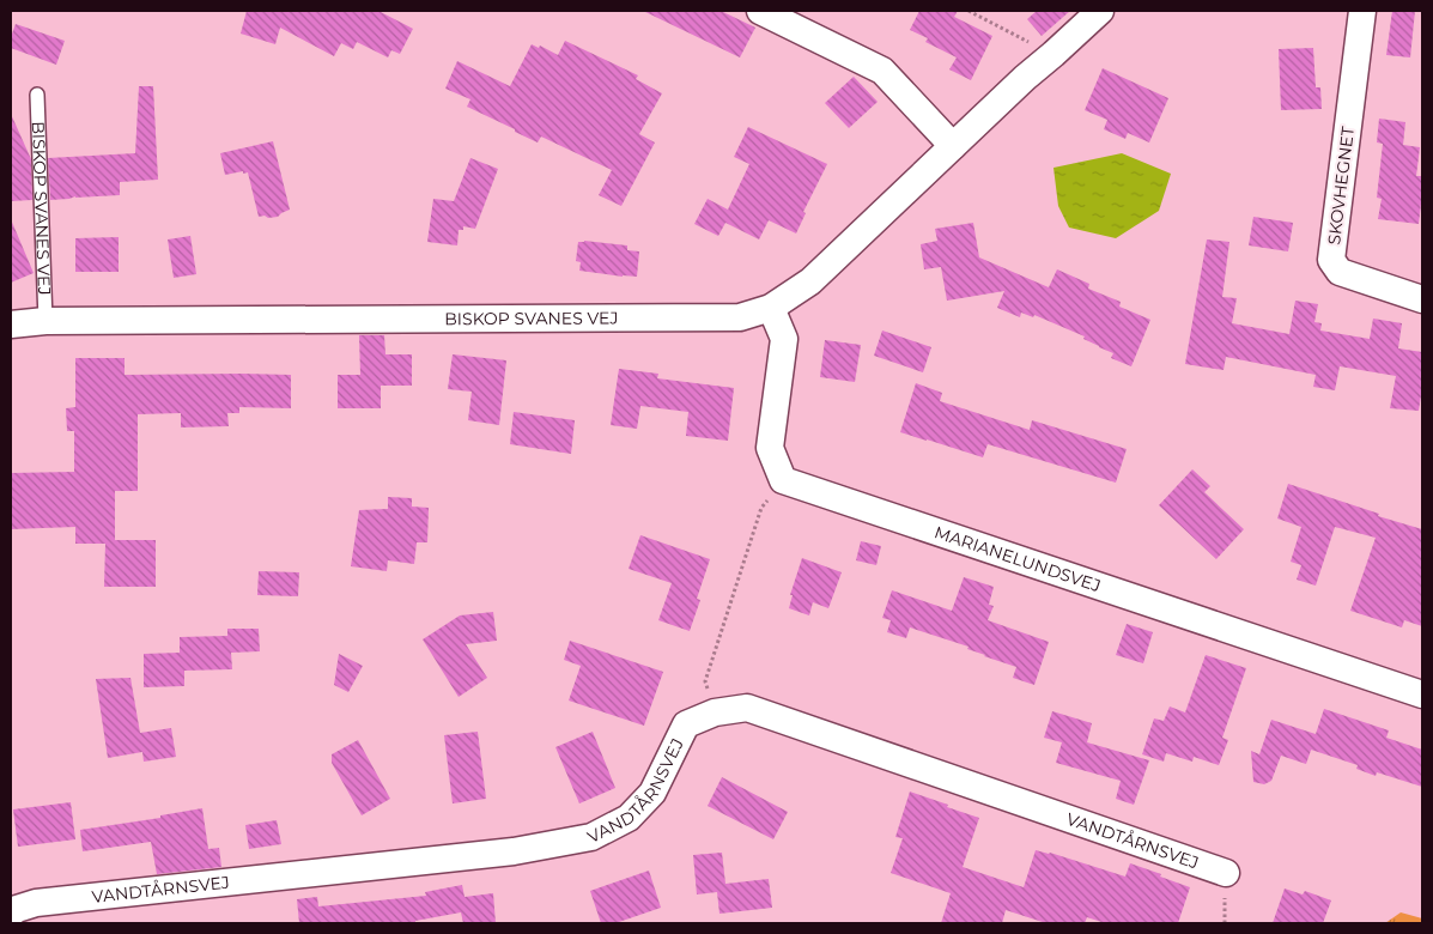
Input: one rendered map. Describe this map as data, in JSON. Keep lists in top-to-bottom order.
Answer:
{
  "streets": {
    "street": [
      "SKOVHEGNET",
      "BISKOP SVANES VEJ",
      "MARIANELUNDSVEJ",
      "VANDTÅRNSVEJ"
    ]
  }
}
